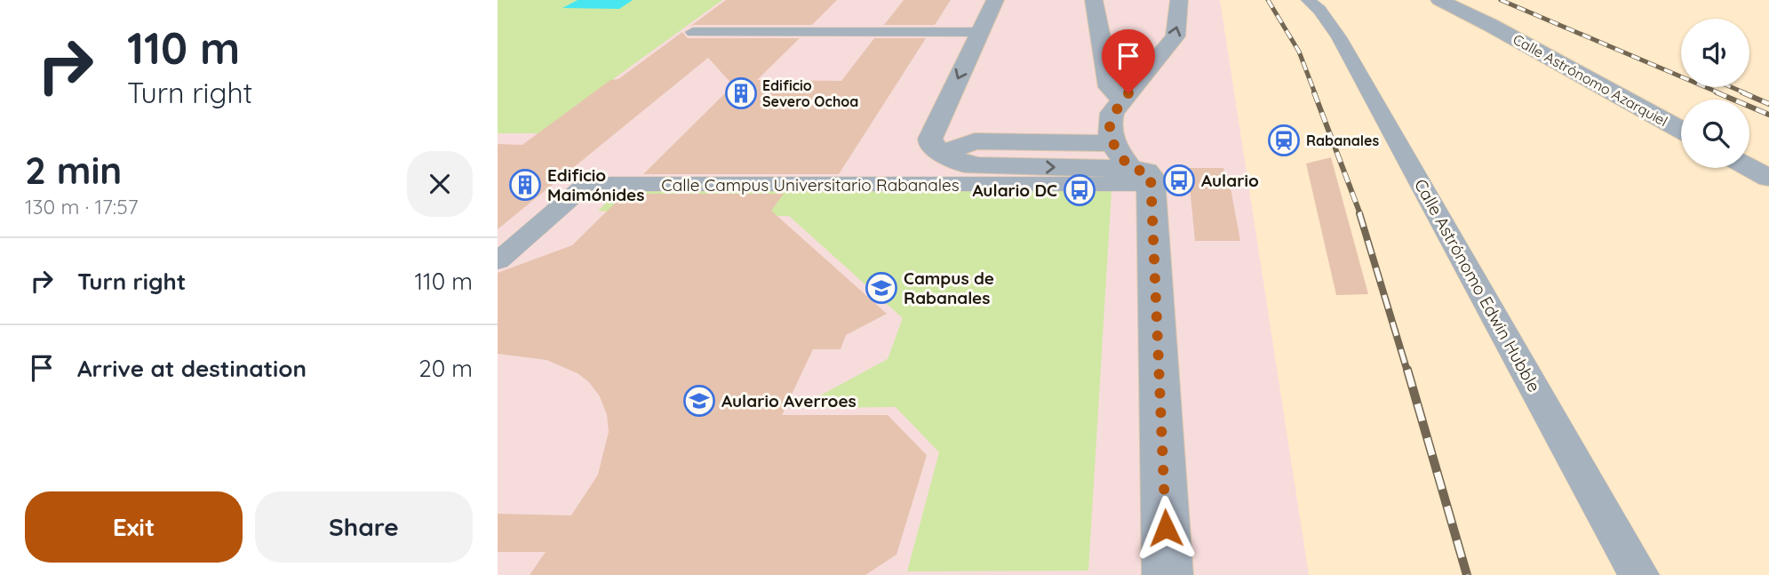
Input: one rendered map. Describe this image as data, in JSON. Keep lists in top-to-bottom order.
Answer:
{
  "streets": {
    "street": ["Calle Astrónomo Azarquiel", "Calle Campus Universitario Rabanales", "Calle Astrónomo Edwin Hubble"]
  },
  "places": {
    "building": ["Edificio Severo Ochoa", "Edificio Maimónides"],
    "station": ["Rabanales"],
    "bus stop": ["Aulario", "Aulario DC"],
    "school or university": ["Campus de Rabanales", "Aulario Averroes"]
  },
  "page": {
    "turn": ["110 m", "Turn right"],
    "heading": ["2 min", "130 m · 17:57"],
    "list": [
      {
        "name": "Turn right",
        "value": "110 m"
      },
      {
        "name": "Arrive at destination",
        "value": "20 m"
      }
    ],
    "buttons": ["Exit", "Share"]
  }
}
